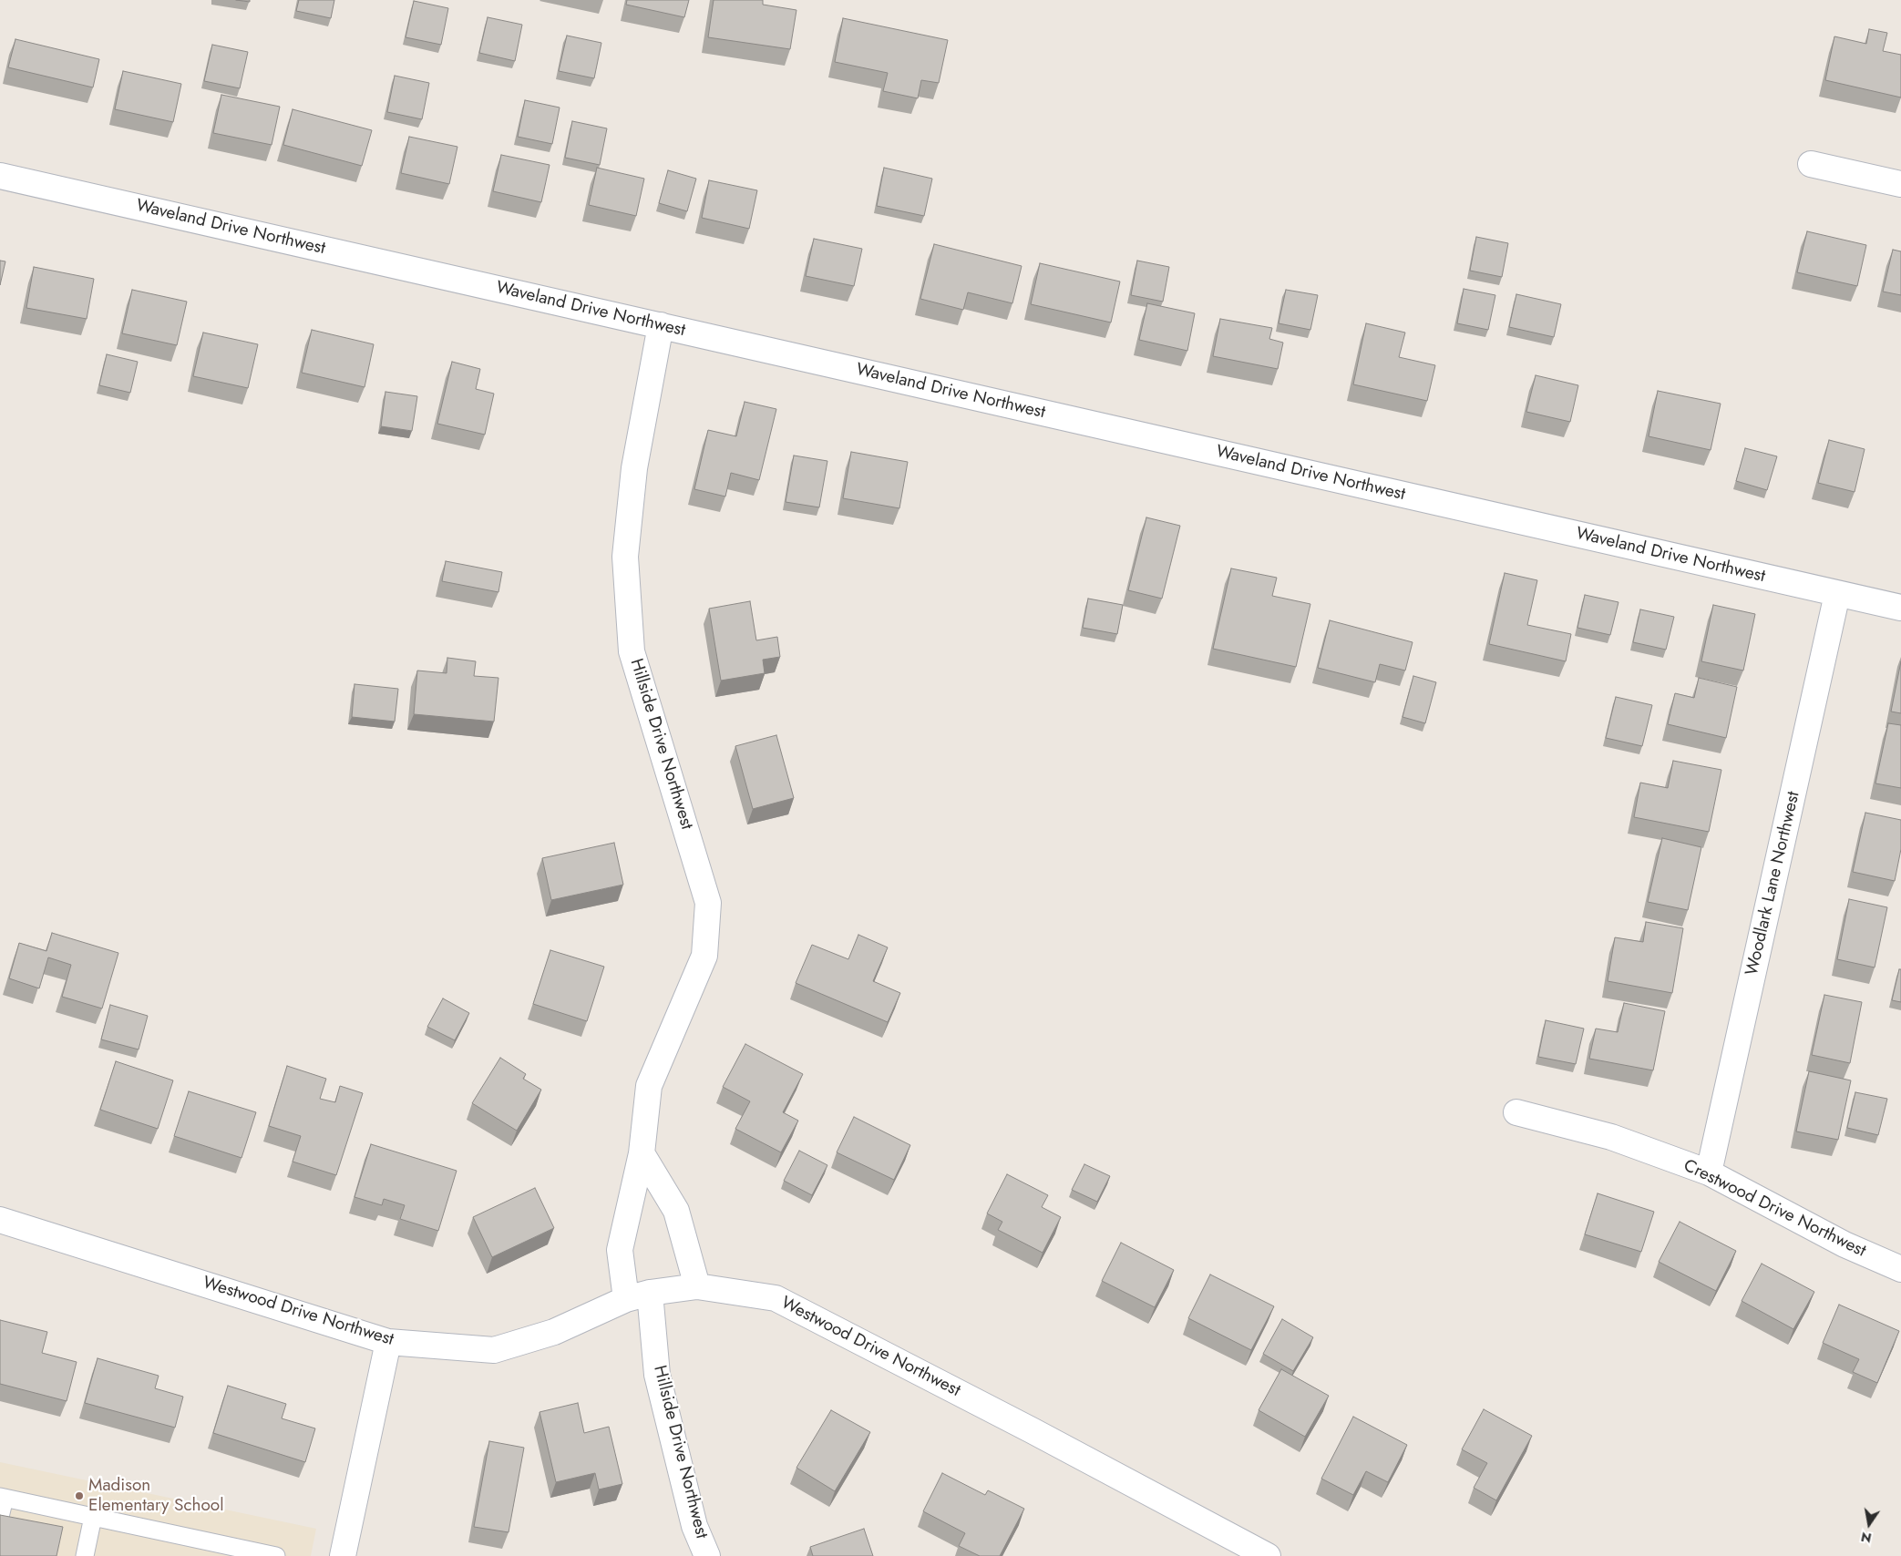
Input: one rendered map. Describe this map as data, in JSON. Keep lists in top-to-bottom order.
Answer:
{
  "streets": {
    "street": [
      "Waveland Drive Northwest",
      "Hillside Drive Northwest",
      "Woodlark Lane Northwest",
      "Crestwood Drive Northwest",
      "Westwood Drive Northwest"
    ]
  },
  "crossings": [
    ["Waveland Drive Northwest", "Hillside Drive Northwest"],
    ["Waveland Drive Northwest", "Woodlark Lane Northwest"],
    ["Hillside Drive Northwest", "Westwood Drive Northwest"],
    ["Woodlark Lane Northwest", "Crestwood Drive Northwest"]
  ],
  "places": ["Madison Elementary School"],
  "north": "bottom"
}
